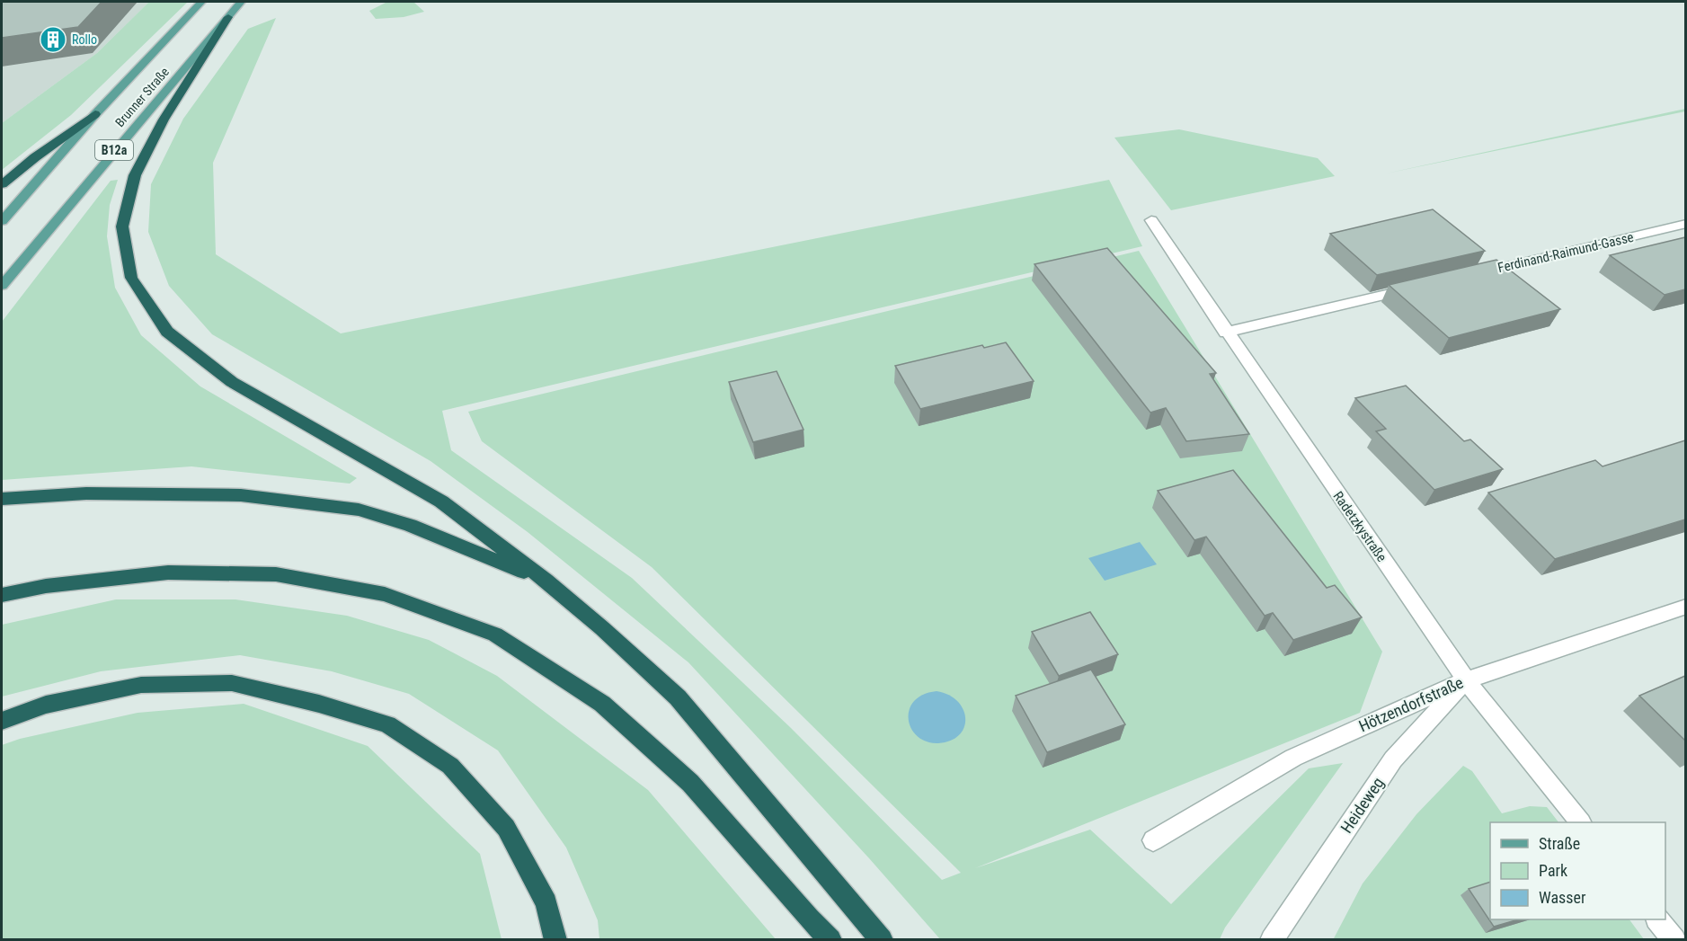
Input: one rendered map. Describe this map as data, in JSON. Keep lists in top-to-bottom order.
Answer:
{
  "streets": {
    "main road": ["Brunner Straße", "B12a"],
    "street": [
      "Ferdinand-Raimund-Gasse",
      "Radetzkystraße",
      "Hötzendorfstraße",
      "Heideweg"
    ]
  },
  "crossings": [
    ["Radetzkystraße", "Hötzendorfstraße"],
    ["Radetzkystraße", "Heideweg"],
    ["Hötzendorfstraße", "Heideweg"]
  ],
  "places": {
    "building": ["Rollo"]
  },
  "legend": ["Straße", "Park", "Wasser"]
}
